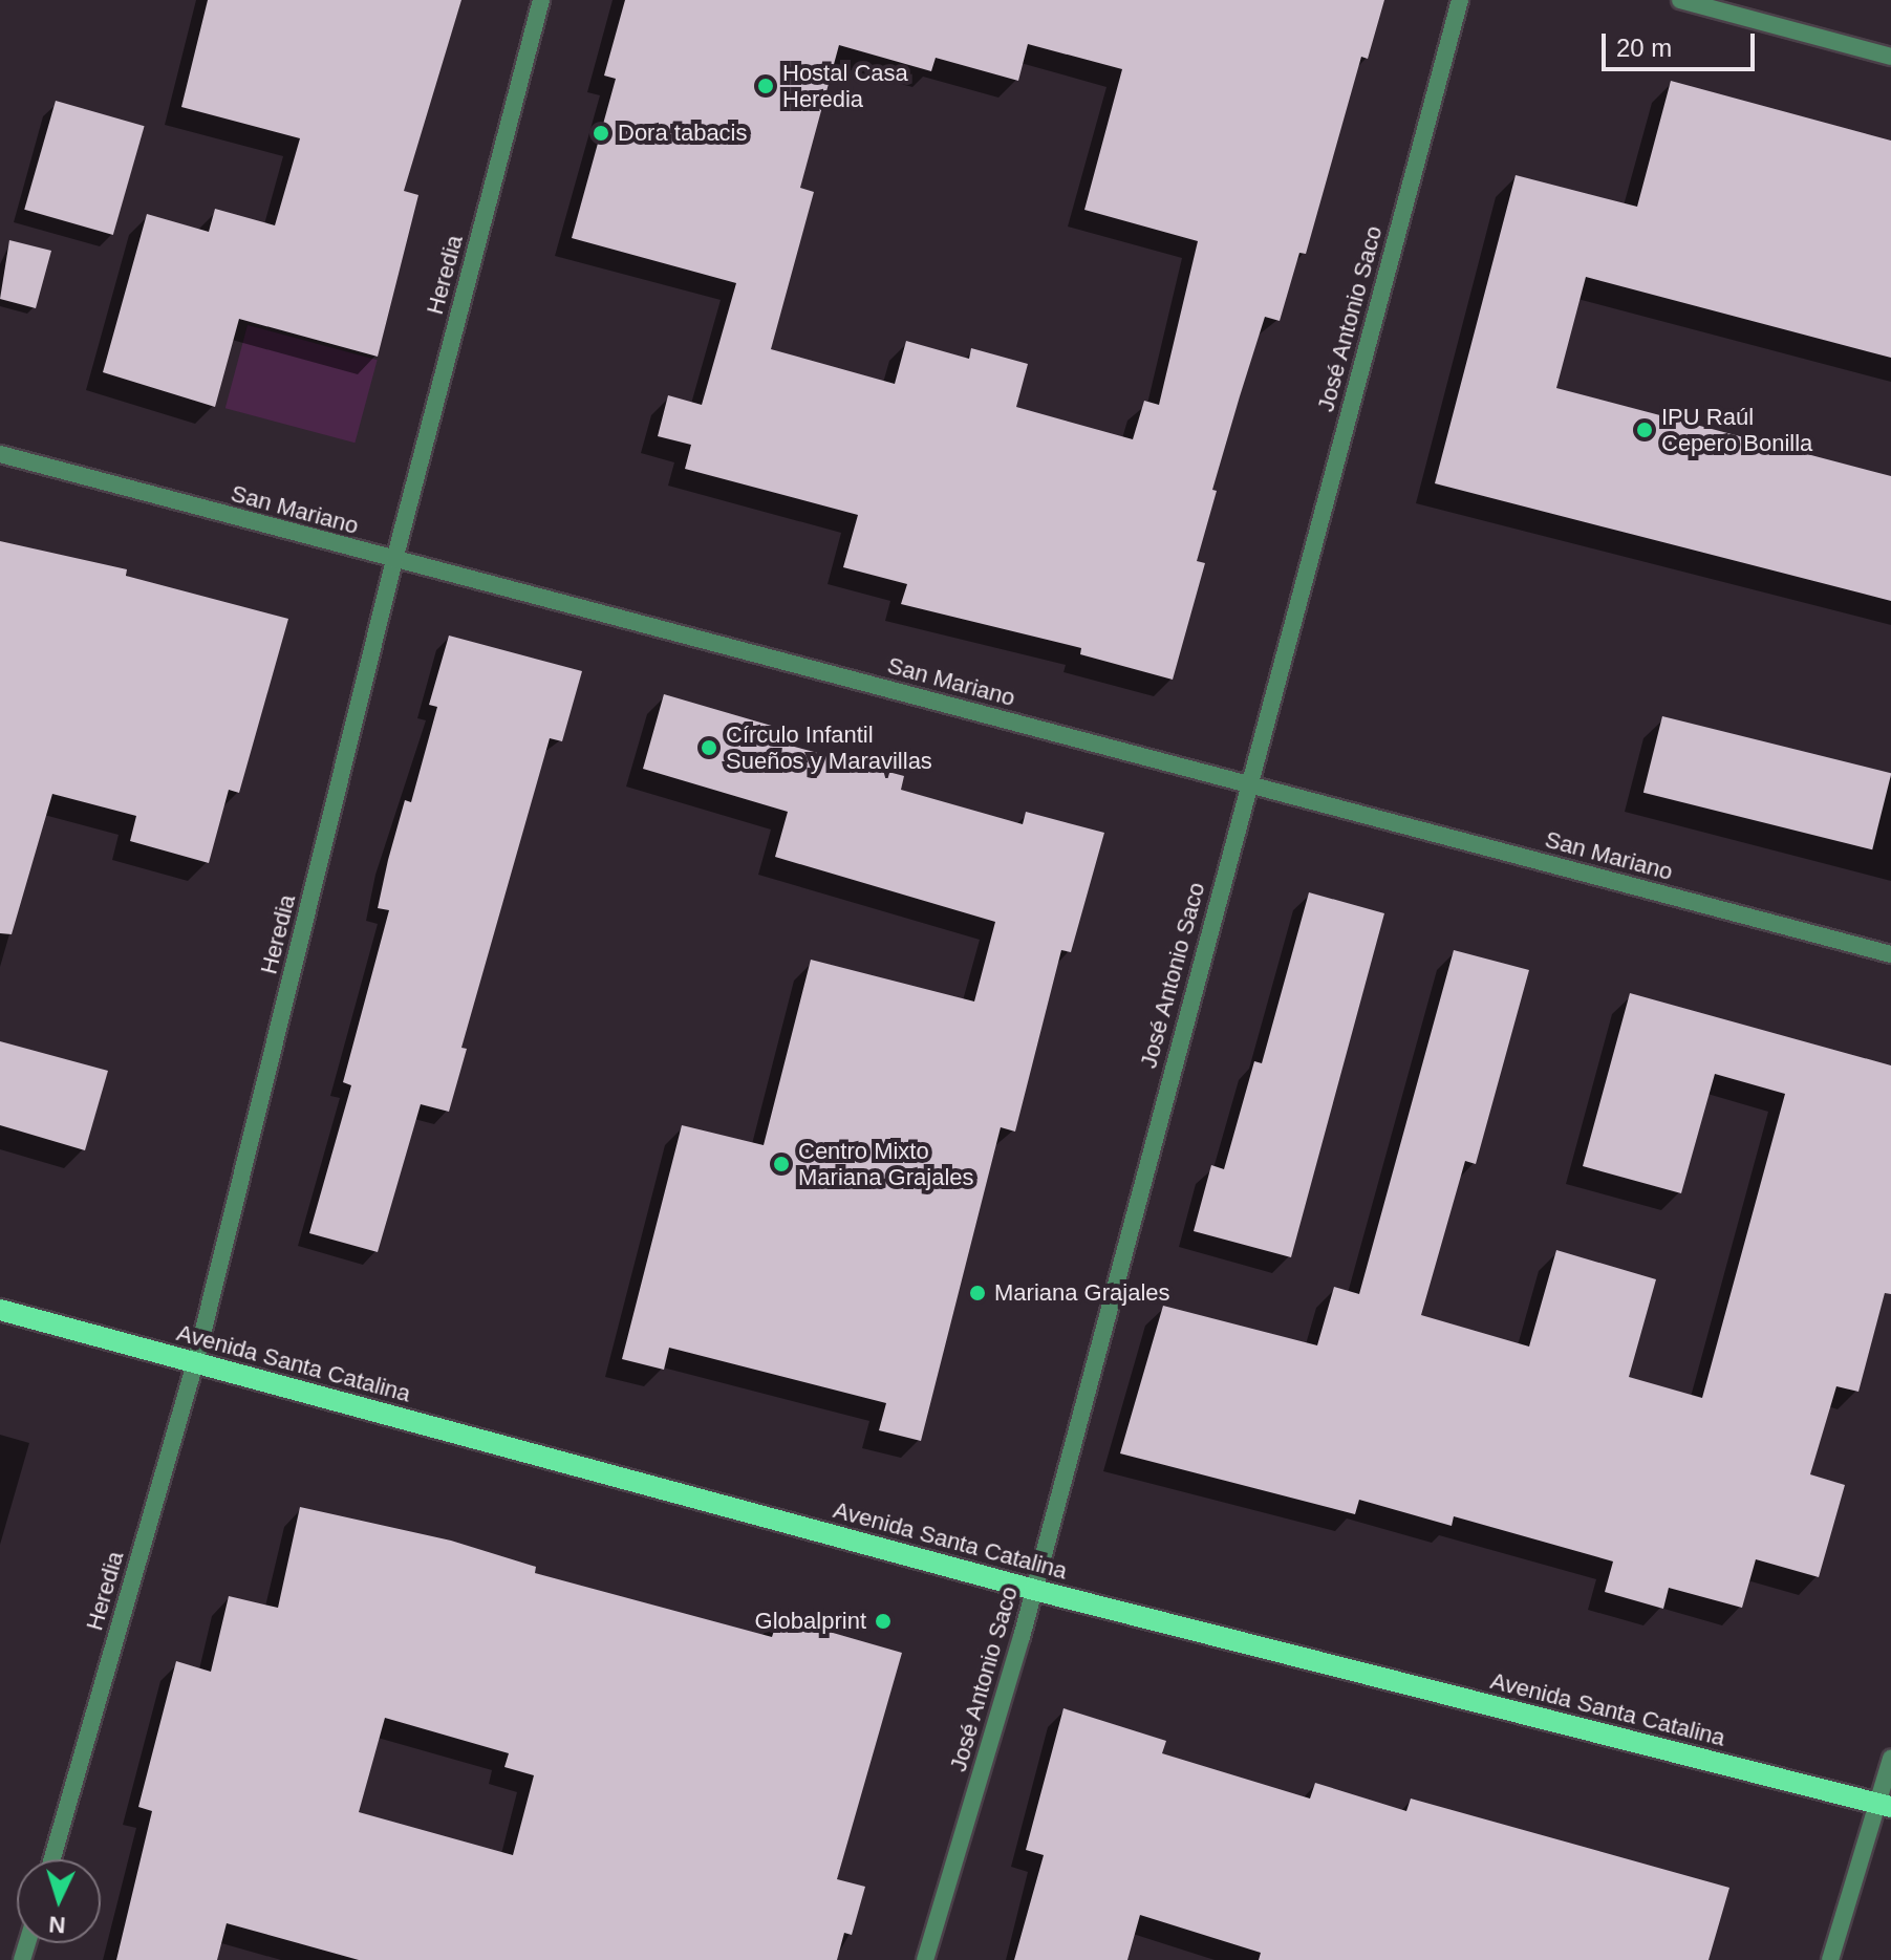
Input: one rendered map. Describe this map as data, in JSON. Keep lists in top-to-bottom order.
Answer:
{
  "streets": {
    "main road": ["Avenida Santa Catalina"],
    "street": ["Heredia", "José Antonio Saco", "San Mariano"]
  },
  "crossings": [
    ["Heredia", "San Mariano"],
    ["Heredia", "Avenida Santa Catalina"],
    ["José Antonio Saco", "San Mariano"],
    ["José Antonio Saco", "Avenida Santa Catalina"]
  ],
  "places": [
    "Hostal Casa Heredia",
    "Dora tabacis",
    "IPU Raúl Cepero Bonilla",
    "Círculo Infantil Sueños y Maravillas",
    "Centro Mixto Mariana Grajales",
    "Mariana Grajales",
    "Globalprint"
  ],
  "scale_bar": "20 m",
  "north": "bottom"
}
